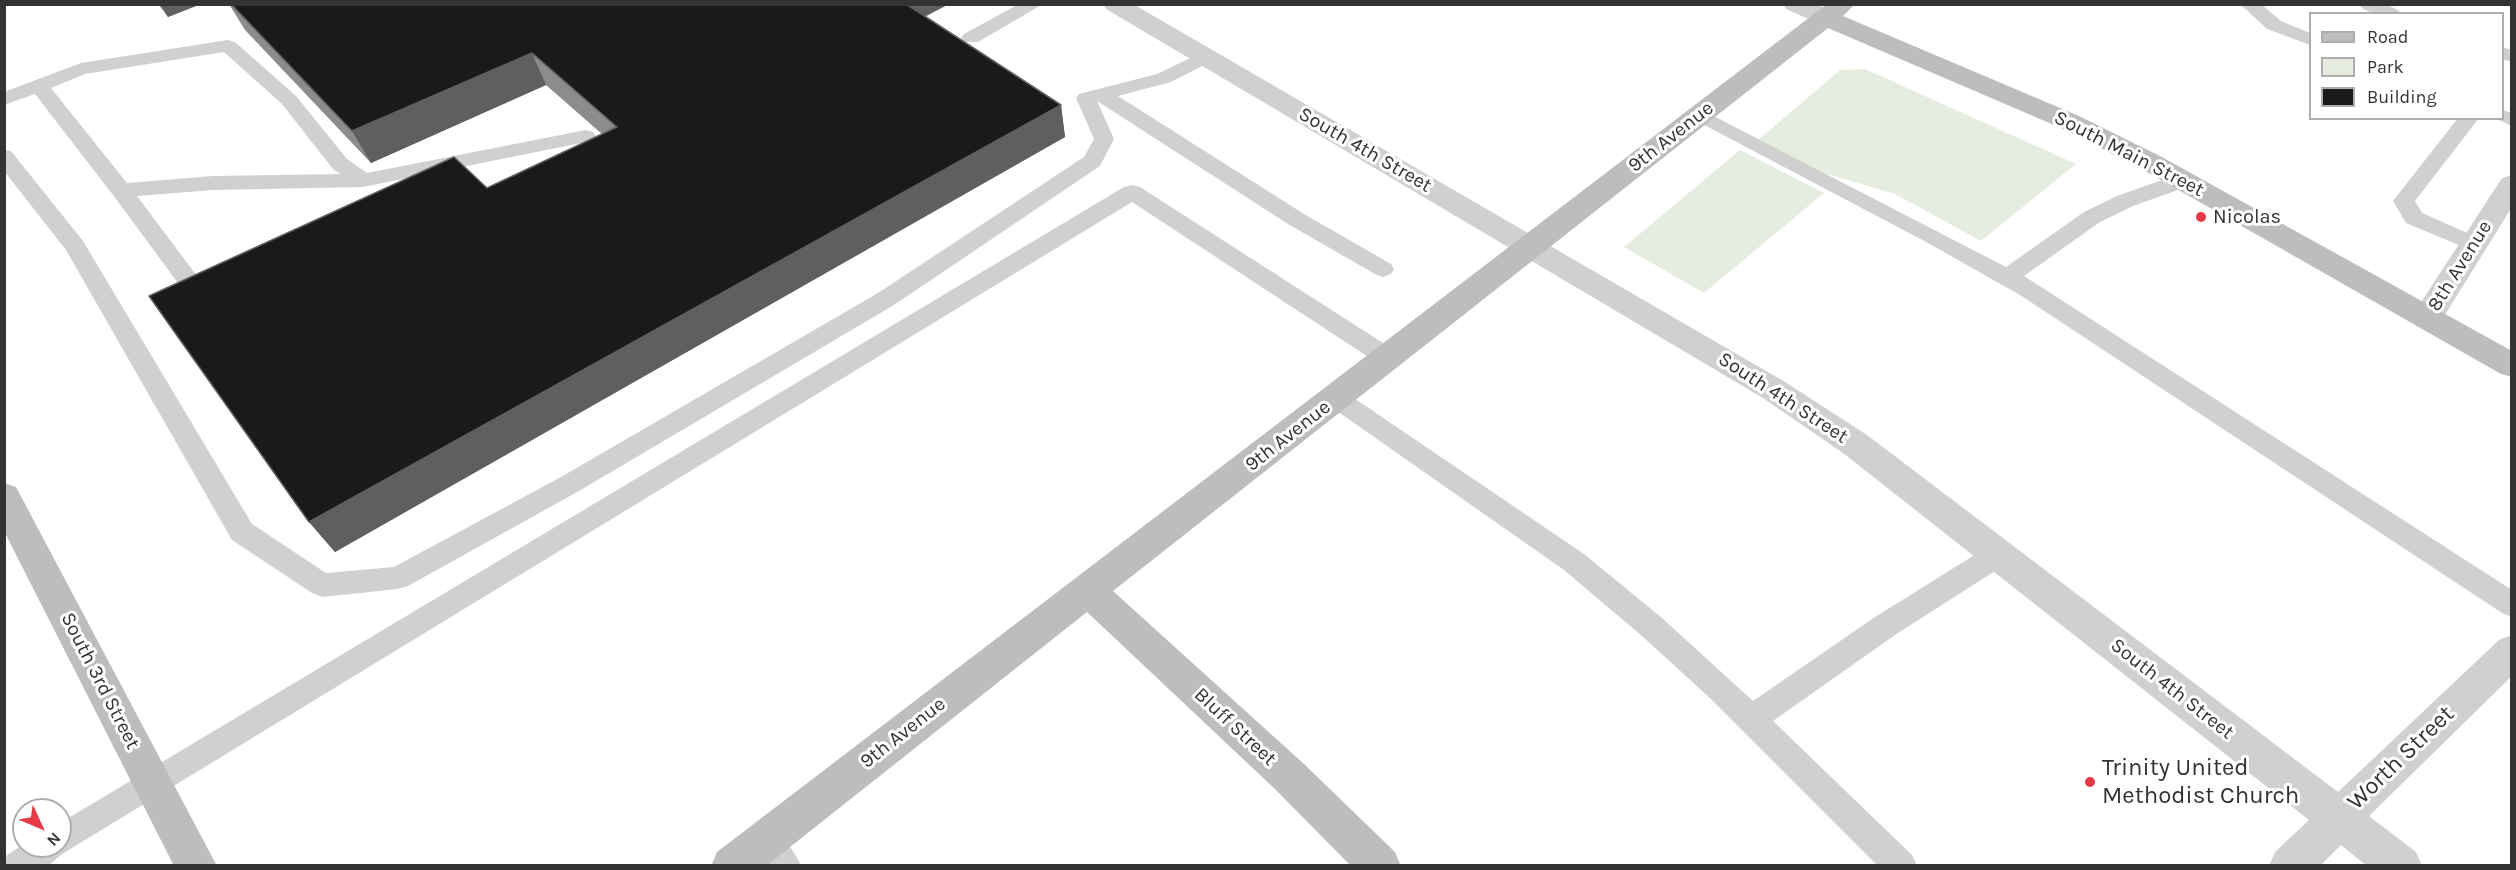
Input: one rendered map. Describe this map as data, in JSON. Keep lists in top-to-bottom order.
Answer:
{
  "streets": {
    "main road": [
      "9th Avenue",
      "South Main Street",
      "South 3rd Street",
      "Bluff Street"
    ],
    "street": ["South 4th Street", "8th Avenue", "Worth Street"]
  },
  "crossings": [
    ["9th Avenue", "South 4th Street"],
    ["9th Avenue", "South Main Street"],
    ["9th Avenue", "Bluff Street"],
    ["South 4th Street", "Worth Street"],
    ["South Main Street", "8th Avenue"]
  ],
  "places": ["Nicolas", "Trinity United Methodist Church"],
  "legend": ["Road", "Park", "Building"],
  "north": "bottom right"
}
